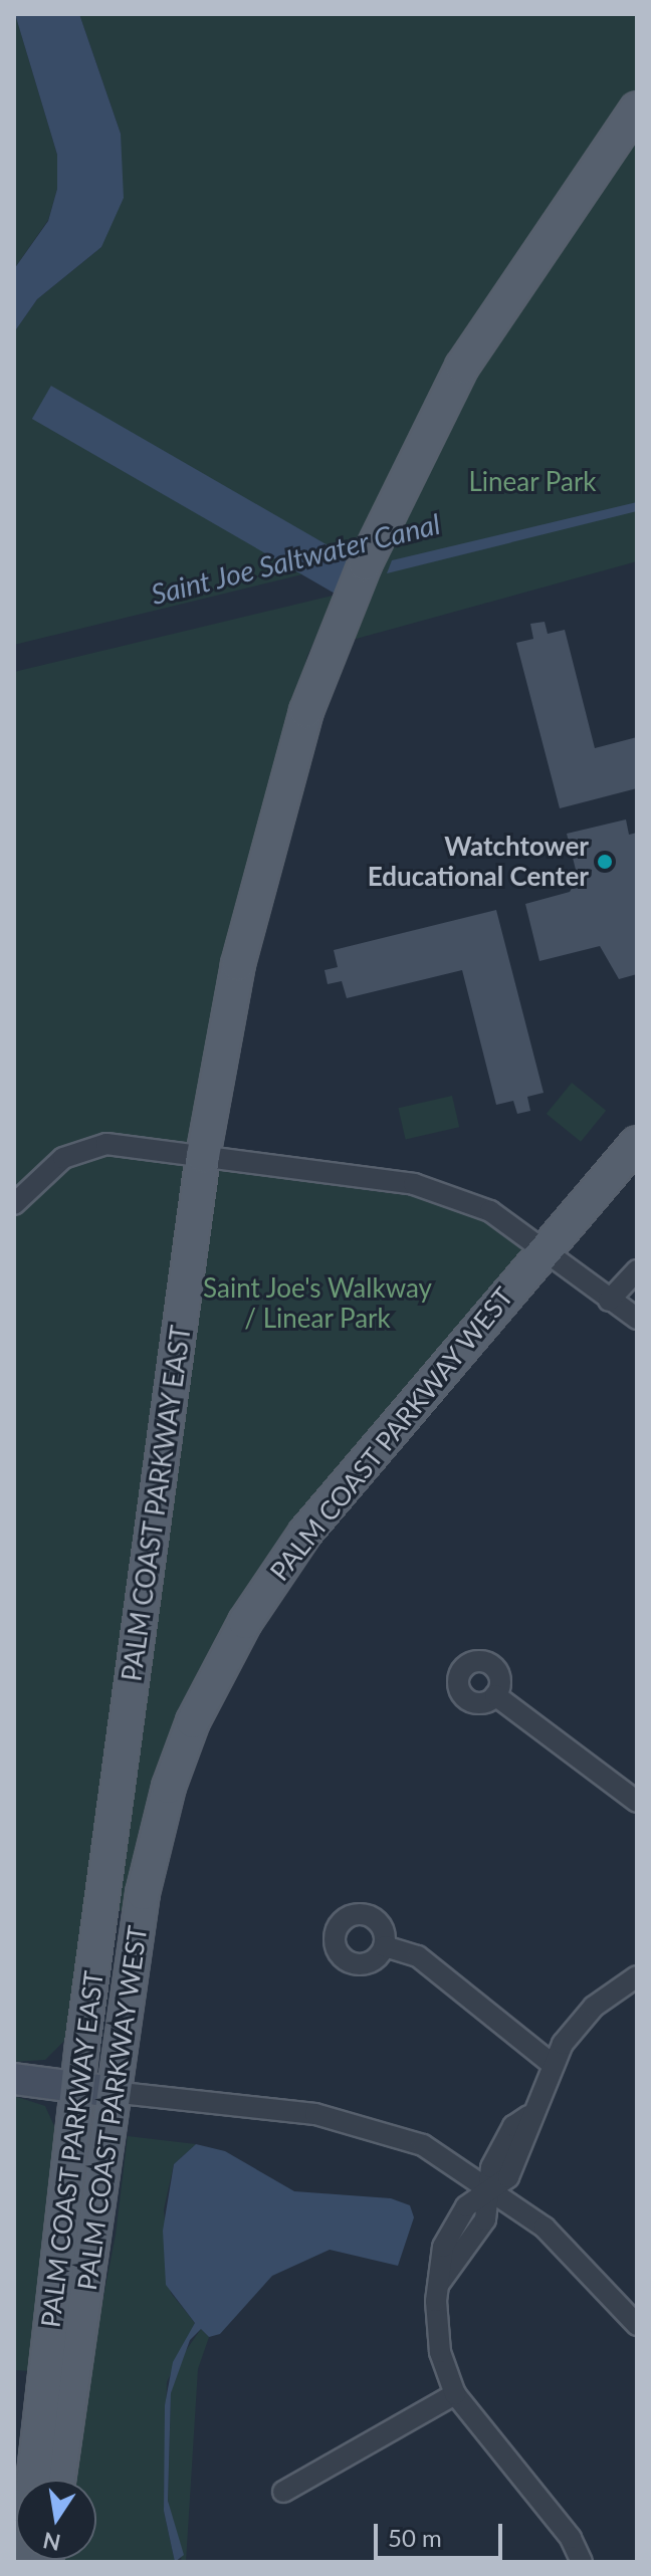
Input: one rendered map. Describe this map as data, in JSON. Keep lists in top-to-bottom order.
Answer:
{
  "streets": {
    "main road": ["PALM COAST PARKWAY WEST", "PALM COAST PARKWAY EAST"]
  },
  "crossings": [
    ["PALM COAST PARKWAY WEST", "PALM COAST PARKWAY EAST"]
  ],
  "water": ["Saint Joe Saltwater Canal"],
  "parks": ["Linear Park", "Saint Joe's Walkway / Linear Park"],
  "places": ["Watchtower Educational Center"],
  "scale_bar": "50 m",
  "north": "bottom"
}
